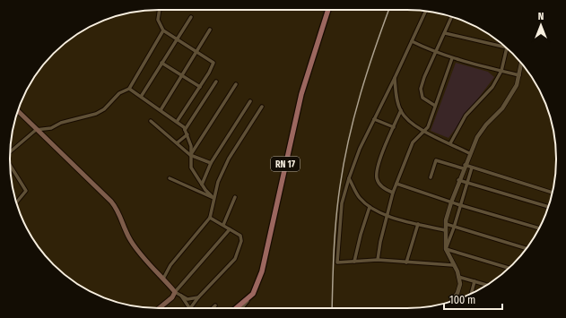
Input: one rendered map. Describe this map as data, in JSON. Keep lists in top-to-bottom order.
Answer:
{
  "streets": {
    "main road": ["RN 17"]
  },
  "scale_bar": "100 m",
  "north": "top"
}
